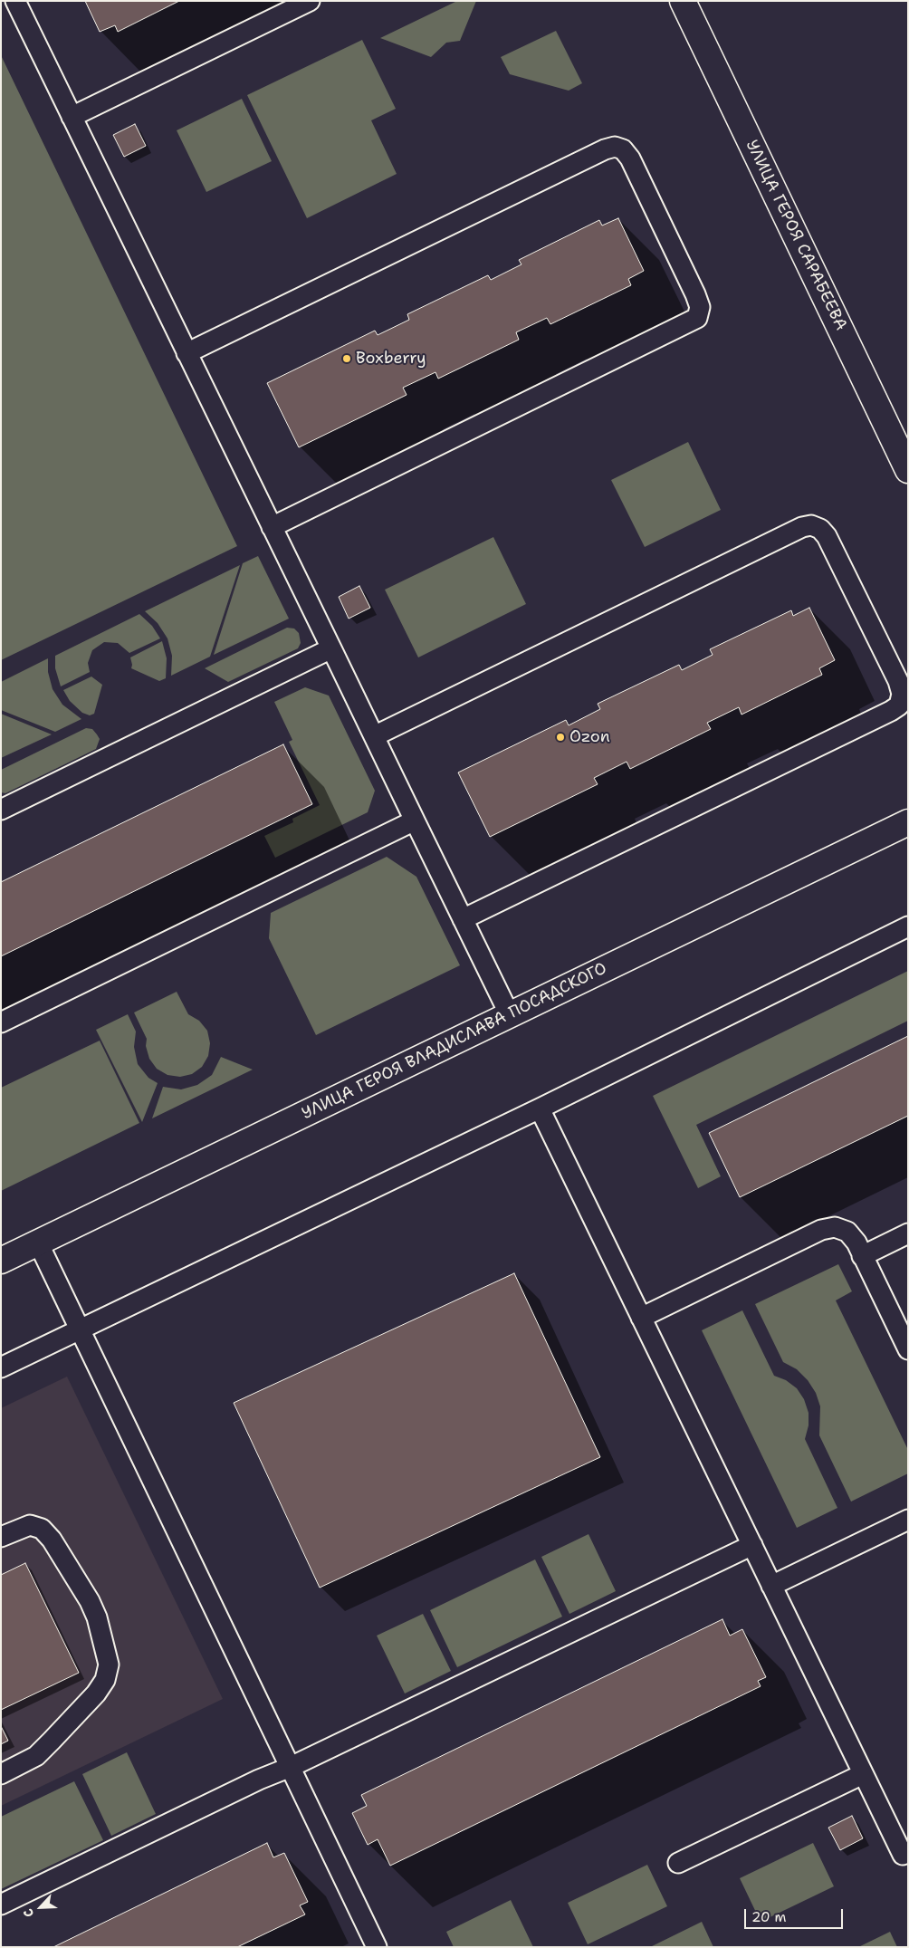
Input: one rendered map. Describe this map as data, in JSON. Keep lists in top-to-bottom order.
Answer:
{
  "streets": {
    "street": ["УЛИЦА ГЕРОЯ САРАБЕЕВА", "УЛИЦА ГЕРОЯ ВЛАДИСЛАВА ПОСАДСКОГО"]
  },
  "places": ["Boxberry", "Ozon"],
  "scale_bar": "20 m",
  "north": "bottom left"
}
